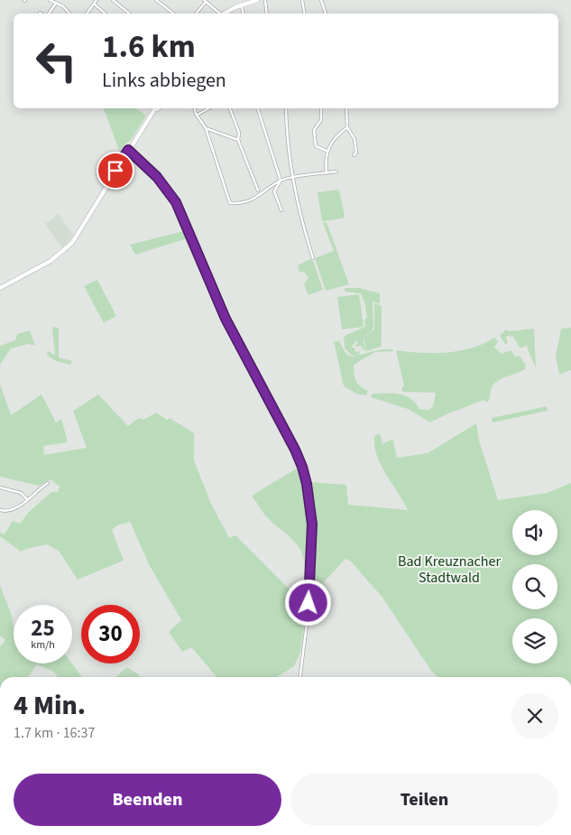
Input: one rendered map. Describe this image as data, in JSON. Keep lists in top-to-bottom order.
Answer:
{
  "parks": ["Bad Kreuznacher Stadtwald"],
  "page": {
    "turn": ["1.6 km", "Links abbiegen"],
    "speed": "25 km/h",
    "limit": "30",
    "heading": ["4 Min.", "1.7 km · 16:37"],
    "buttons": ["Beenden", "Teilen"]
  }
}
